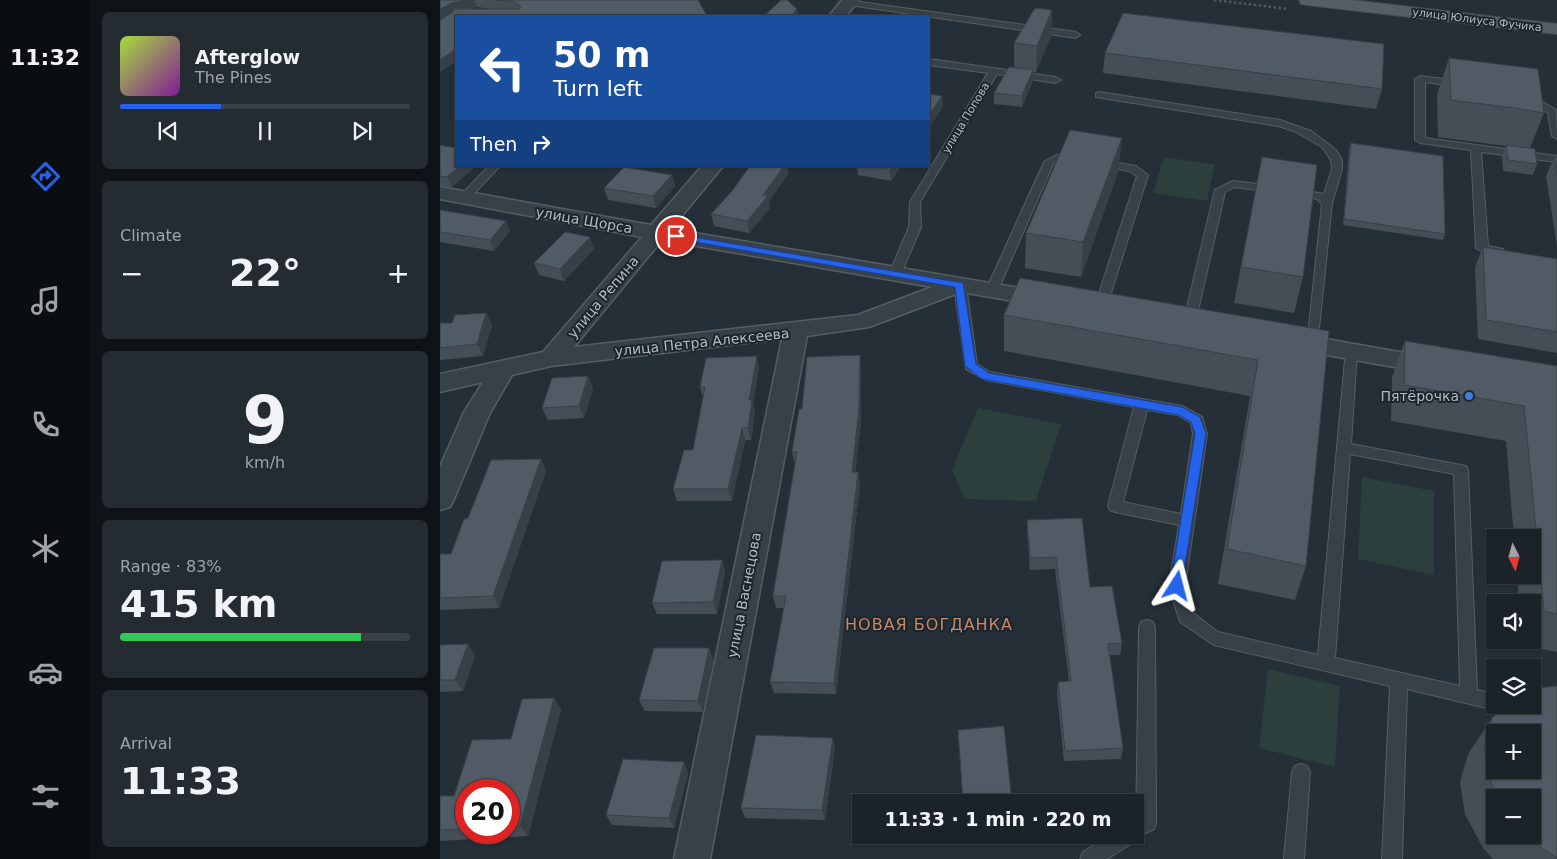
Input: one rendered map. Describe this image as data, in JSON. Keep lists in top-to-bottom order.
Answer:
{
  "streets": {
    "main road": ["улица Юлиуса Фучика"],
    "street": [
      "улица Щорса",
      "улица Репина",
      "улица Петра Алексеева",
      "улица Васнецова"
    ],
    "lane": ["улица Попова"]
  },
  "crossings": [
    ["улица Попова", "улица Щорса"],
    ["улица Щорса", "улица Репина"],
    ["улица Щорса", "улица Петра Алексеева"],
    ["улица Репина", "улица Петра Алексеева"],
    ["улица Петра Алексеева", "улица Васнецова"]
  ],
  "districts": ["НОВАЯ БОГДАНКА"],
  "places": ["Пятёрочка"],
  "north": "bottom",
  "page": {
    "tabs": "11:32",
    "turn": ["50 m", "Turn left"],
    "song": ["Afterglow", "The Pines"],
    "then": "Then",
    "tile": [
      "Climate",
      ["9", "km/h"],
      ["Range · 83%", "415 km"],
      ["Arrival", "11:33"]
    ],
    "heat": ["−", "22°", "+"],
    "map_buttons": ["+", "−"],
    "limit": "20",
    "trip": "11:33 · 1 min · 220 m"
  }
}
